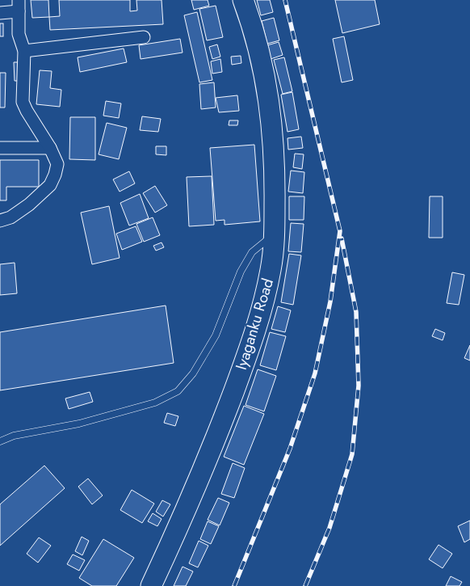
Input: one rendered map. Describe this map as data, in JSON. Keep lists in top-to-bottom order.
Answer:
{
  "streets": {
    "highway": ["Iyaganku Road"]
  }
}
